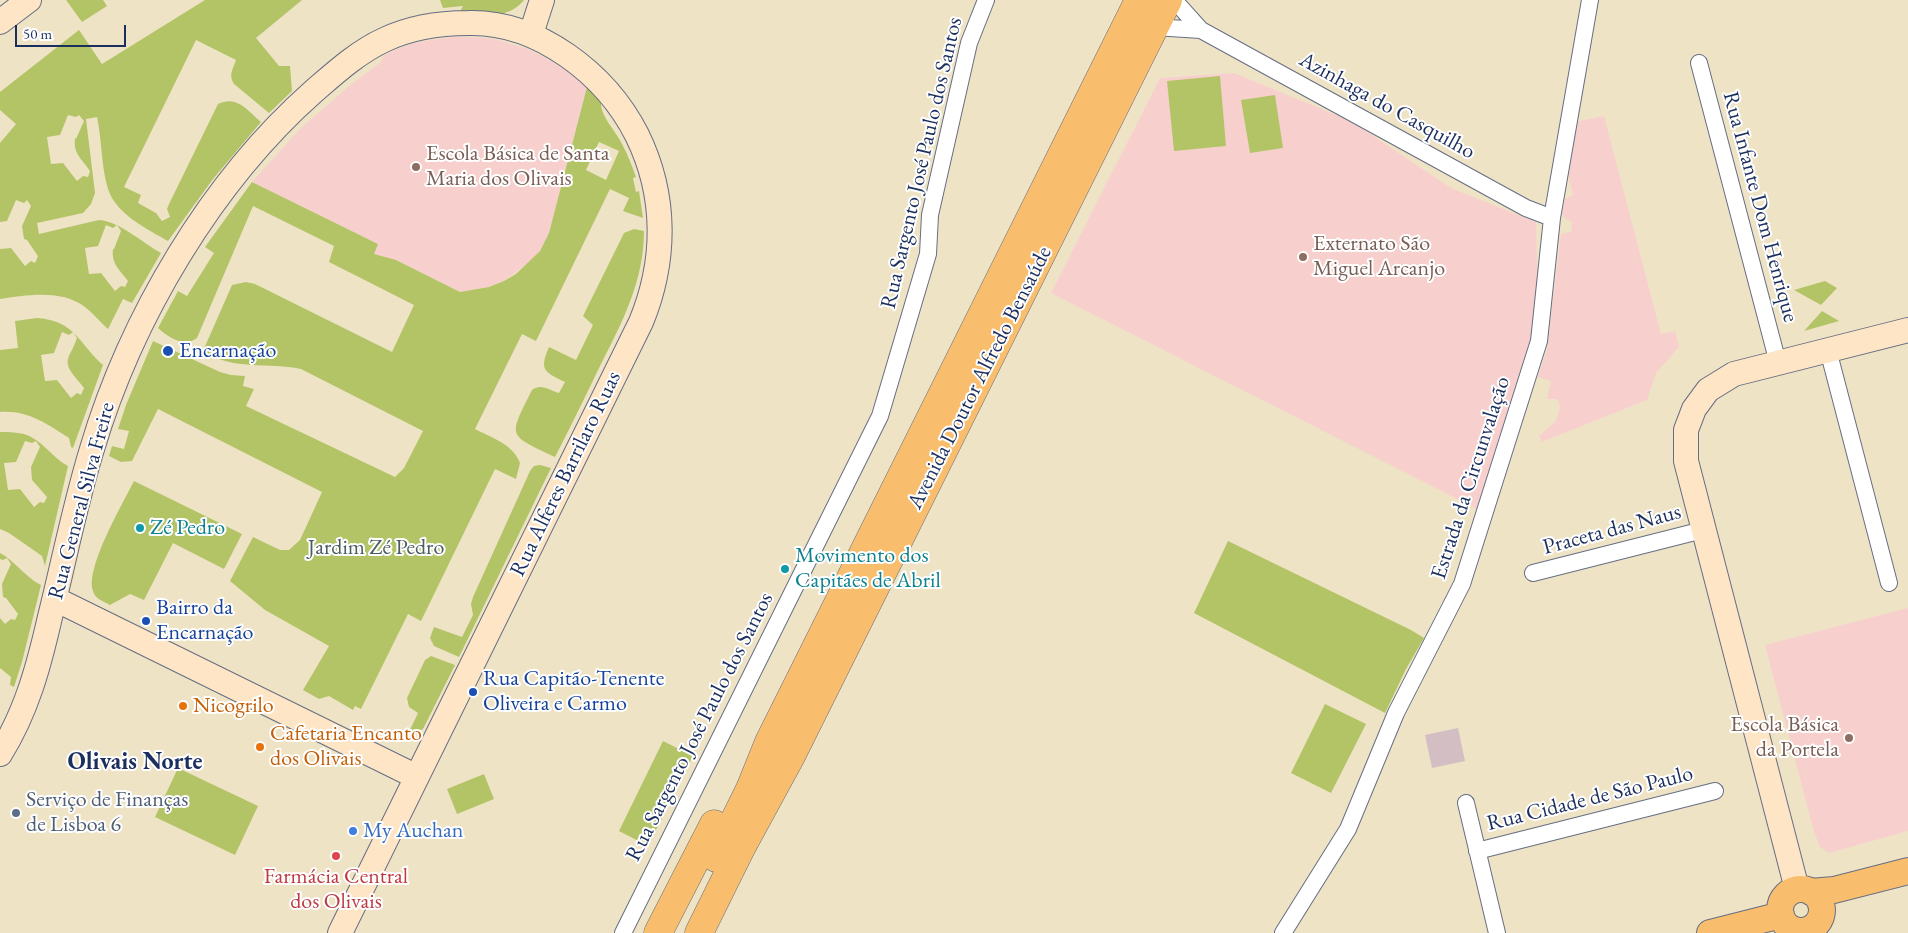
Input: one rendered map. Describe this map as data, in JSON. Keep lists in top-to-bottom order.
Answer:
{
  "streets": {
    "highway": ["Avenida Doutor Alfredo Bensaúde"],
    "street": [
      "Azinhaga do Casquilho",
      "Rua Sargento José Paulo dos Santos",
      "Rua Infante Dom Henrique",
      "Rua Alferes Barrilaro Ruas",
      "Estrada da Circunvalação",
      "Rua General Silva Freire",
      "Praceta das Naus",
      "Rua Cidade de São Paulo"
    ]
  },
  "crossings": [
    ["Azinhaga do Casquilho", "Avenida Doutor Alfredo Bensaúde"],
    ["Azinhaga do Casquilho", "Estrada da Circunvalação"],
    ["Rua Alferes Barrilaro Ruas", "Rua General Silva Freire"]
  ],
  "districts": ["Olivais Norte"],
  "parks": ["Jardim Zé Pedro"],
  "places": [
    "Escola Básica de Santa Maria dos Olivais",
    "Externato São Miguel Arcanjo",
    "Encarnação",
    "Zé Pedro",
    "Movimento dos Capitães de Abril",
    "Bairro da Encarnação",
    "Rua Capitão-Tenente Oliveira e Carmo",
    "Nicogrilo",
    "Escola Básica da Portela",
    "Cafetaria Encanto dos Olivais",
    "Serviço de Finanças de Lisboa 6",
    "My Auchan",
    "Farmácia Central dos Olivais"
  ],
  "scale_bar": "50 m"
}
